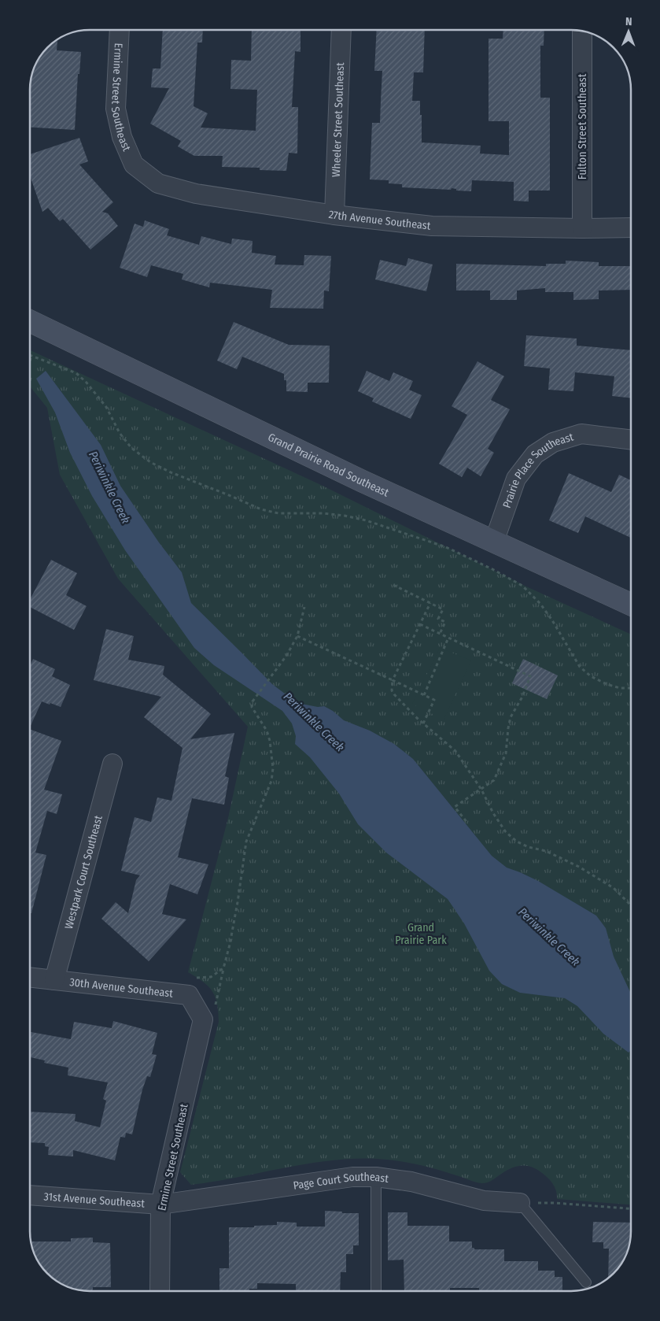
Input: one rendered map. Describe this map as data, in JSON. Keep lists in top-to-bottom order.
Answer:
{
  "streets": {
    "main road": ["Grand Prairie Road Southeast"],
    "street": [
      "Ermine Street Southeast",
      "Wheeler Street Southeast",
      "Fulton Street Southeast",
      "27th Avenue Southeast",
      "Prairie Place Southeast",
      "Westpark Court Southeast",
      "30th Avenue Southeast",
      "Page Court Southeast",
      "31st Avenue Southeast"
    ]
  },
  "crossings": [
    ["Ermine Street Southeast", "27th Avenue Southeast"],
    ["Ermine Street Southeast", "30th Avenue Southeast"],
    ["Ermine Street Southeast", "Page Court Southeast"],
    ["Ermine Street Southeast", "31st Avenue Southeast"],
    ["Wheeler Street Southeast", "27th Avenue Southeast"],
    ["Fulton Street Southeast", "27th Avenue Southeast"],
    ["Grand Prairie Road Southeast", "Prairie Place Southeast"],
    ["Westpark Court Southeast", "30th Avenue Southeast"],
    ["Page Court Southeast", "31st Avenue Southeast"]
  ],
  "water": ["Periwinkle Creek"],
  "parks": ["Grand Prairie Park"],
  "north": "top"
}
